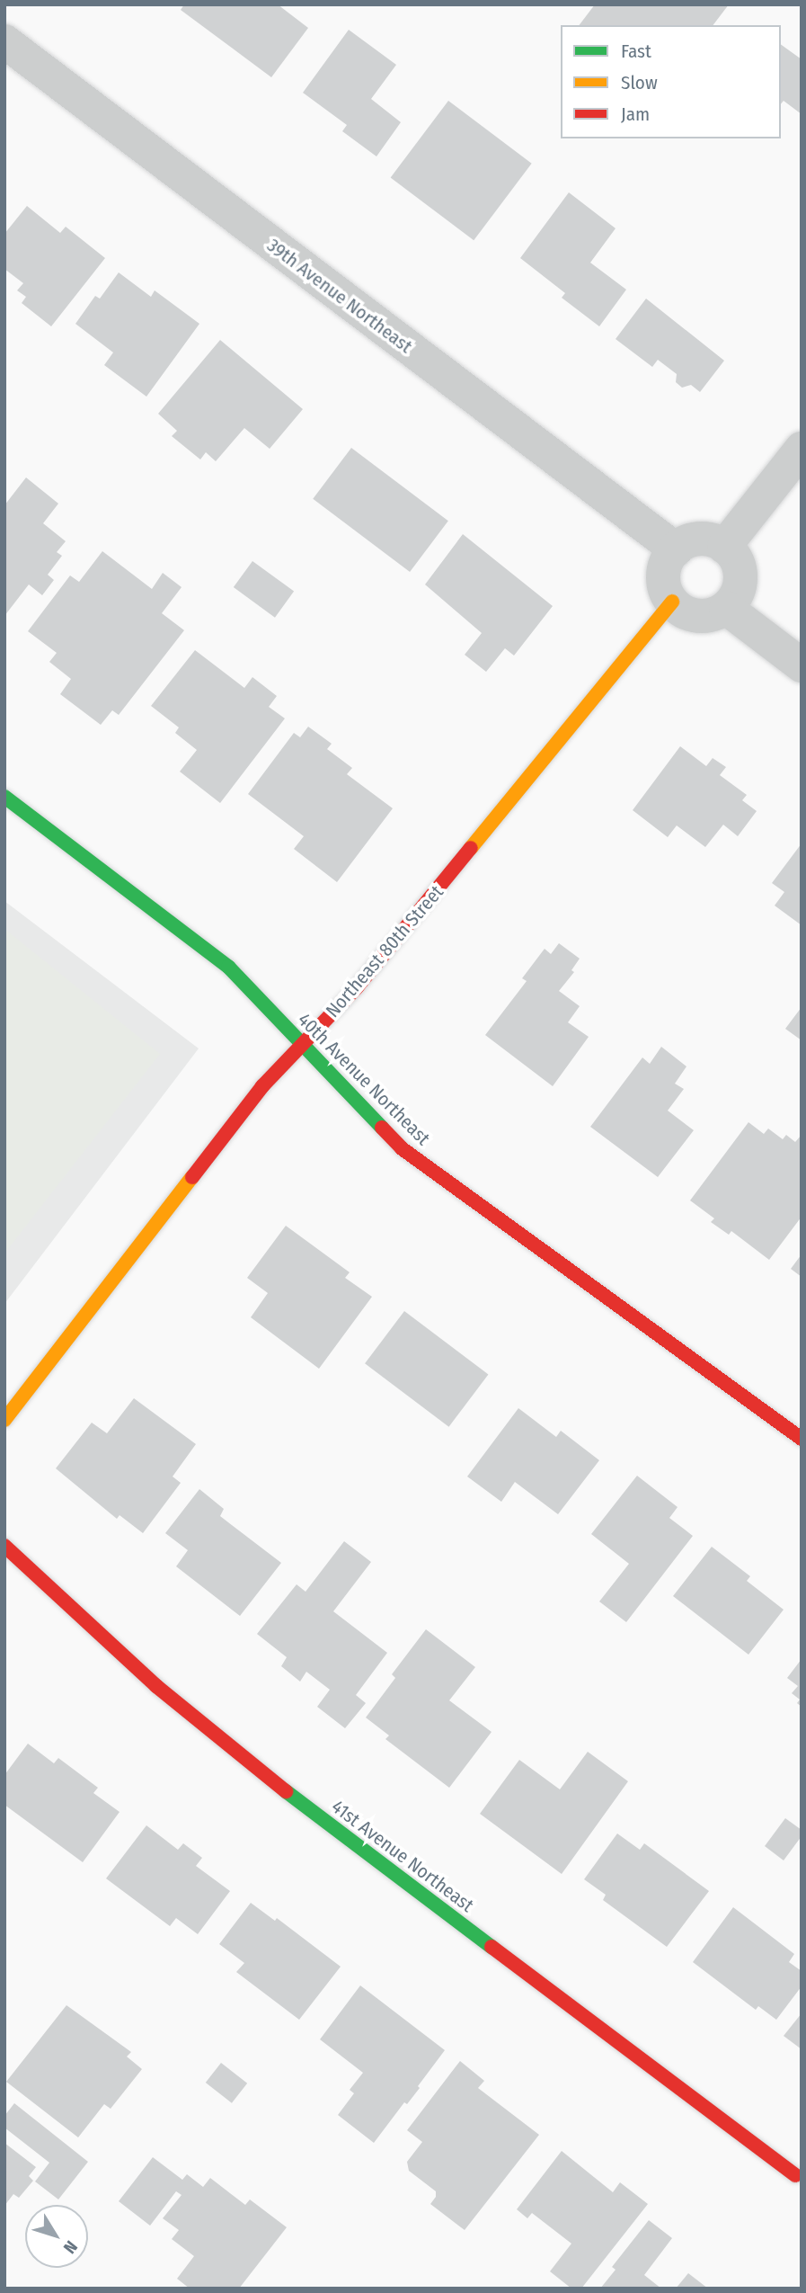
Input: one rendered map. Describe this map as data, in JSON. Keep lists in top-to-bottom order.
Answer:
{
  "streets": {
    "street": [
      "39th Avenue Northeast",
      "Northeast 80th Street",
      "40th Avenue Northeast",
      "41st Avenue Northeast"
    ]
  },
  "crossings": [
    ["39th Avenue Northeast", "Northeast 80th Street"],
    ["Northeast 80th Street", "40th Avenue Northeast"]
  ],
  "legend": ["Fast", "Slow", "Jam"],
  "north": "bottom right"
}
